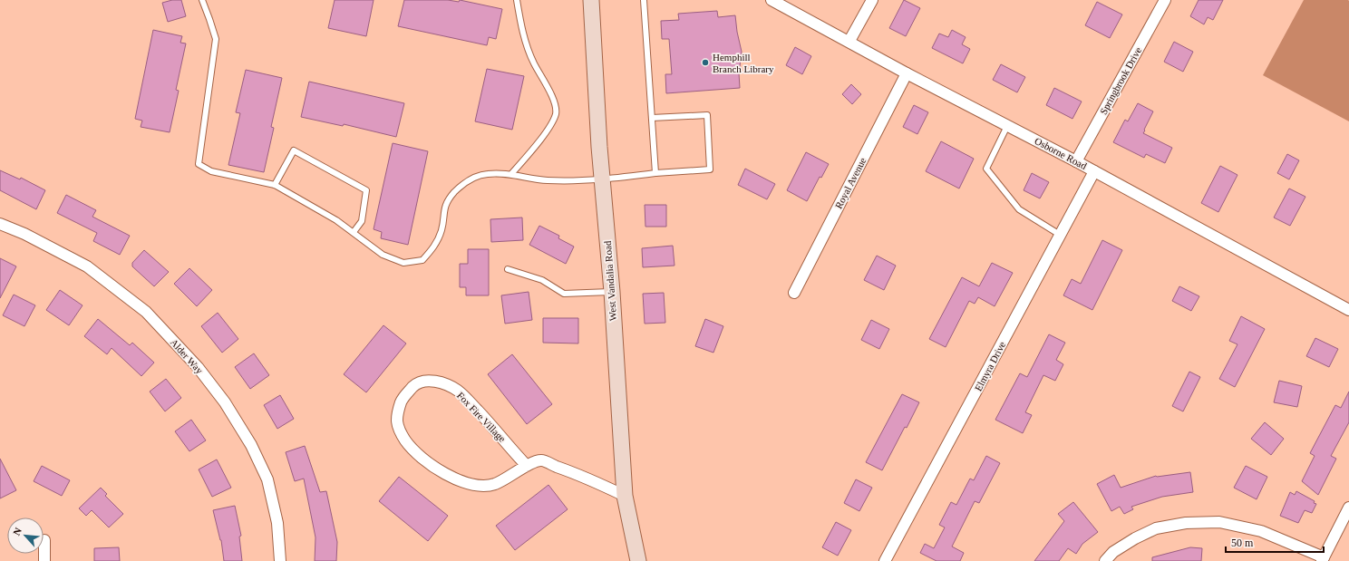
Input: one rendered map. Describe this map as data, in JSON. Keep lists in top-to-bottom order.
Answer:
{
  "streets": {
    "main road": ["West Vandalia Road"],
    "street": [
      "Springbrook Drive",
      "Osborne Road",
      "Royal Avenue",
      "Alder Way",
      "Elmyra Drive",
      "Fox Fire Village"
    ]
  },
  "crossings": [
    ["Springbrook Drive", "Osborne Road"],
    ["Osborne Road", "Royal Avenue"],
    ["Osborne Road", "Elmyra Drive"],
    ["West Vandalia Road", "Fox Fire Village"]
  ],
  "places": ["Hemphill Branch Library"],
  "scale_bar": "50 m",
  "north": "top left"
}
